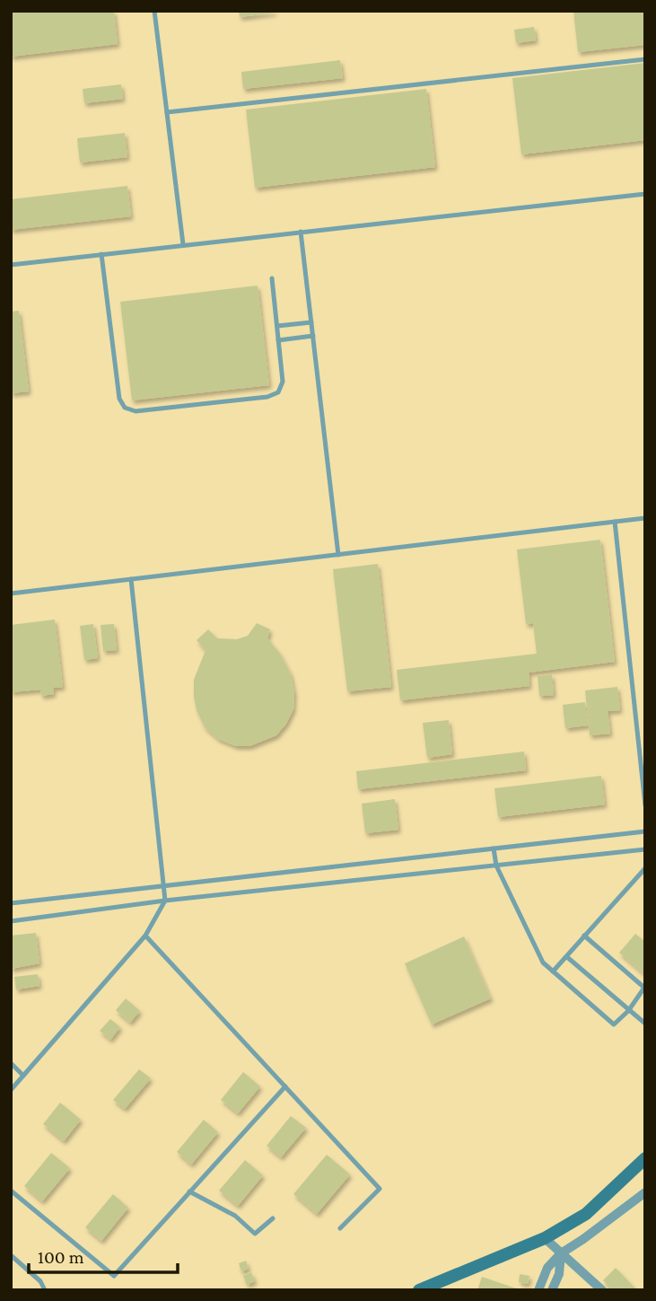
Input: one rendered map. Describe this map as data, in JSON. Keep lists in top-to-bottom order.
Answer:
{
  "scale_bar": "100 m"
}
